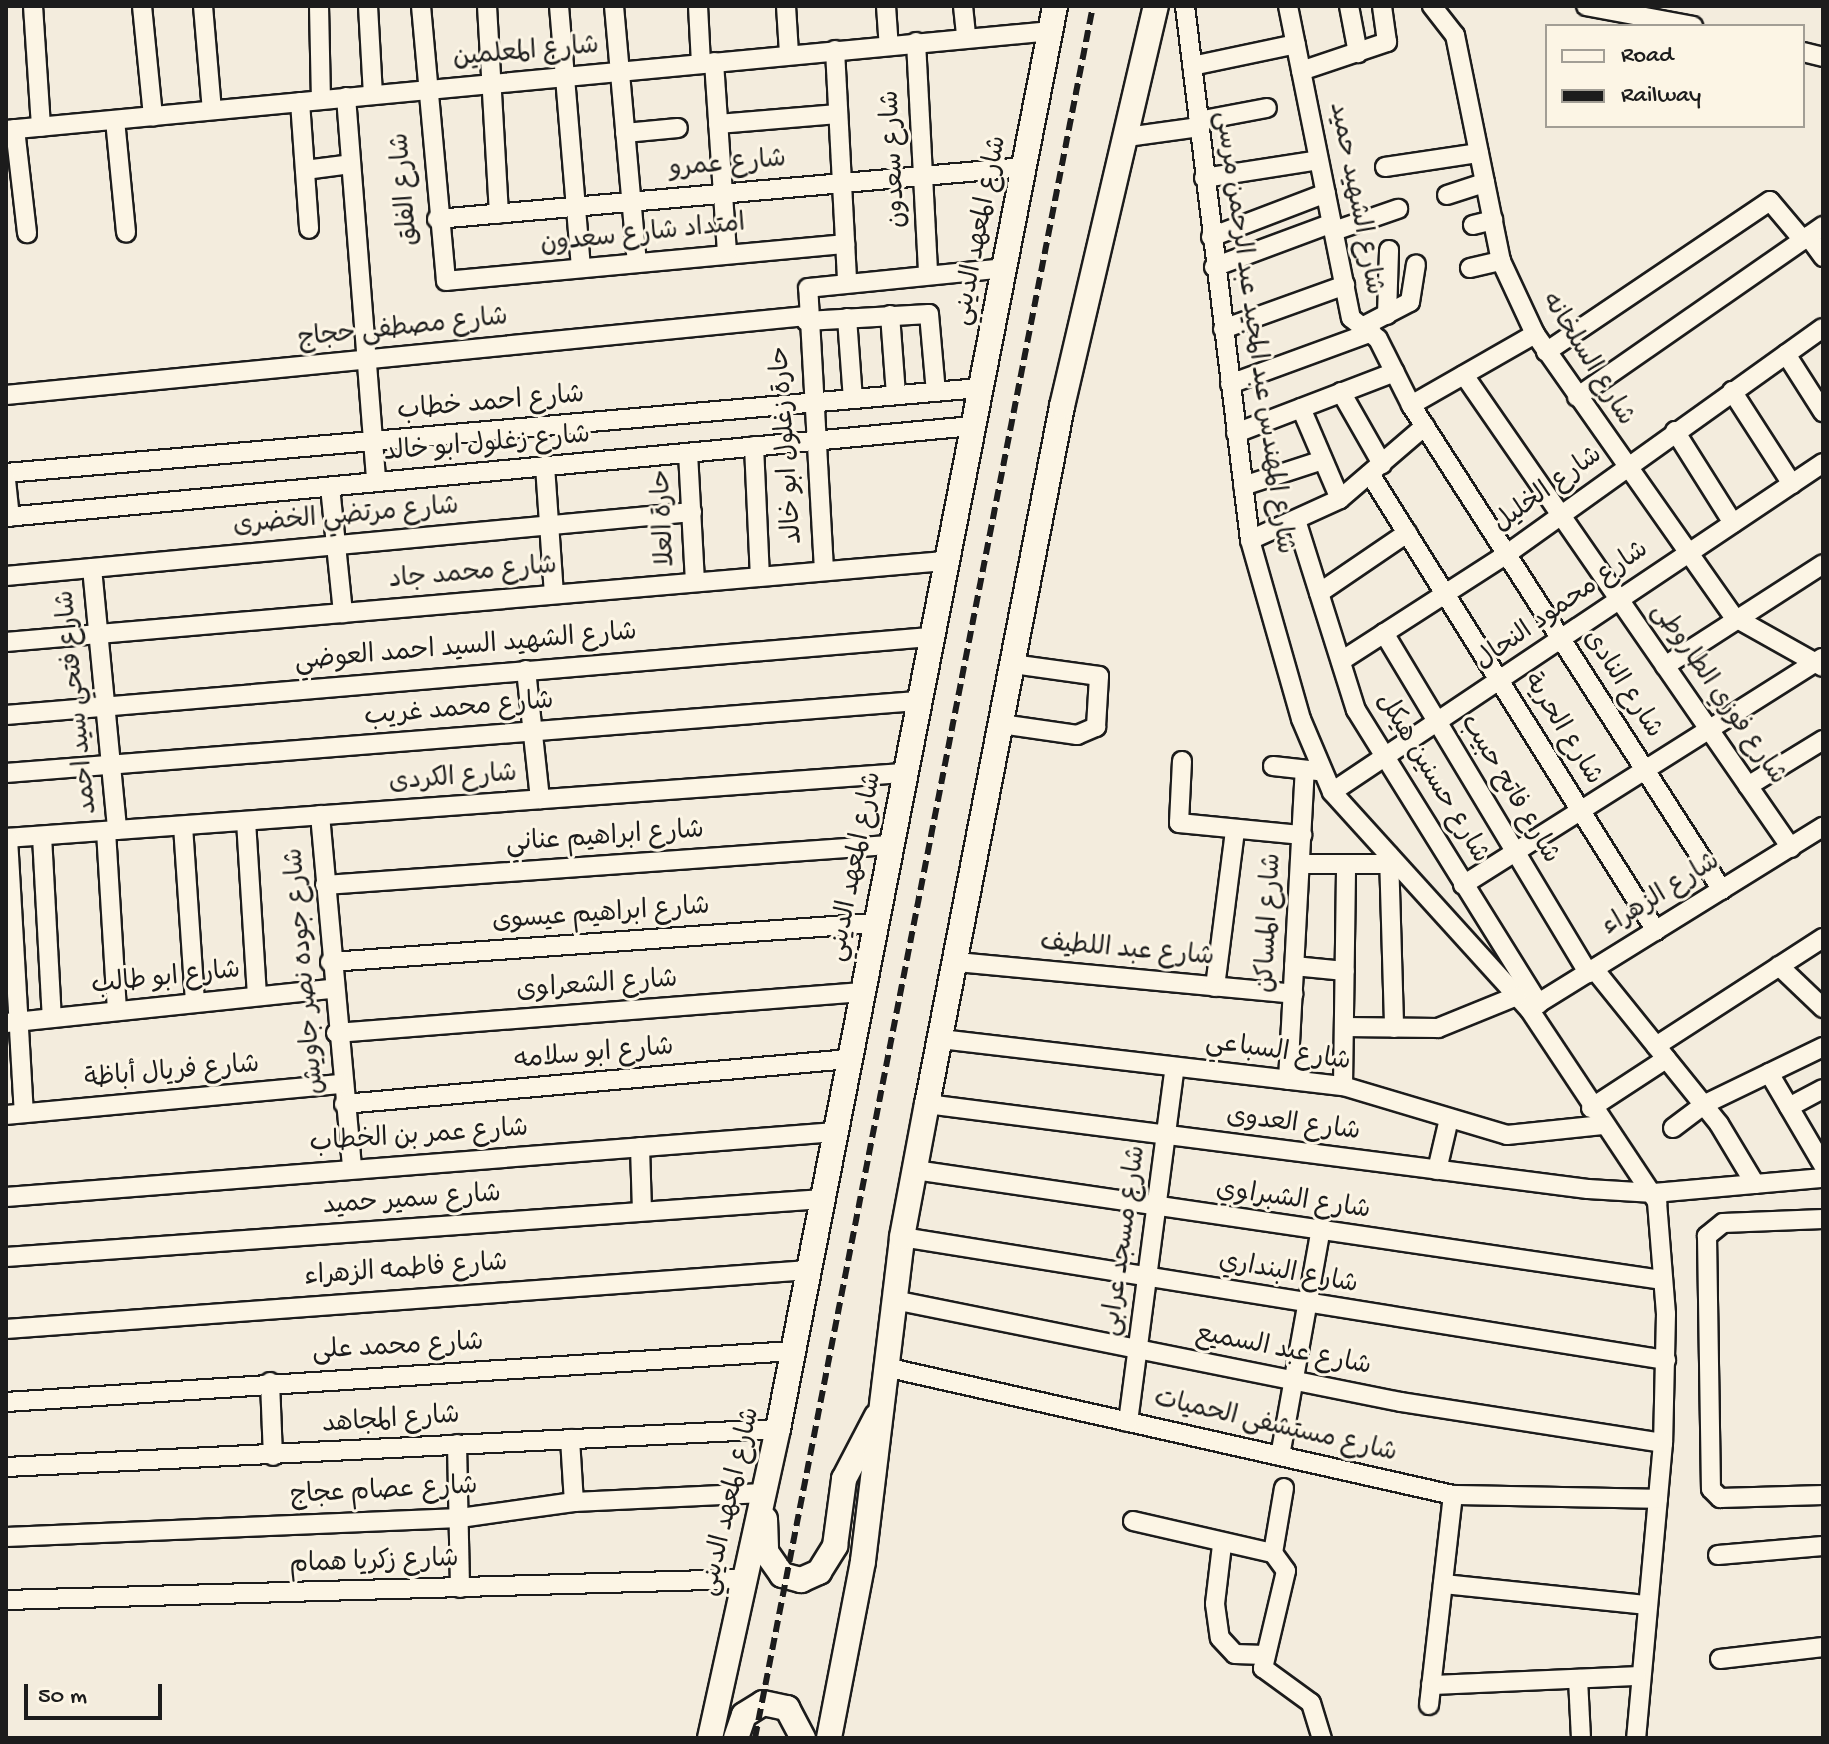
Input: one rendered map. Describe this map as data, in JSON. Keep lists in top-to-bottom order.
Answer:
{
  "streets": {
    "main road": ["شارع المعهد الديني"],
    "street": [
      "شارع المعلمين",
      "شارع سعدون",
      "شارع عمرو",
      "شارع الفلق",
      "شارع الشهيد حميد",
      "امتداد شارع سعدون",
      "شارع مصطفى حجاج",
      "شارع المهندس عبد المجيد عبد الرحمن مرسى",
      "شارع السلخانه",
      "شارع احمد خطاب",
      "حارة زغلول ابو خالد",
      "شارع زغلول ابو خالد",
      "شارع الخليل",
      "شارع مرتضي الخضرى",
      "حارة العلا",
      "شارع محمد جاد",
      "شارع محمود النحال",
      "شارع الشهيد السيد احمد العوضي",
      "شارع النادى",
      "شارع فوزي الطاروطى",
      "شارع فتحي سيد احمد",
      "شارع محمد غريب",
      "شارع الحرية",
      "شارع حسنين هيكل",
      "شارع الكردى",
      "شارع فاتح حبيب",
      "شارع ابراهيم عناني",
      "شارع الزهراء",
      "شارع ابراهيم عيسوى",
      "شارع المساكن",
      "شارع عبد اللطيف",
      "شارع جوده نصر جاويش",
      "شارع ابو طالب",
      "شارع الشعراوى",
      "شارع السباعي",
      "شارع ابو سلامه",
      "شارع فريال أباظة",
      "شارع العدوى",
      "شارع عمر بن الخطاب",
      "شارع سمير حميد",
      "شارع الشبراوي",
      "شارع مسجد عرابى",
      "شارع فاطمه الزهراء",
      "شارع البنداري",
      "شارع محمد على",
      "شارع عبد السميع",
      "شارع المجاهد",
      "شارع مستشفى الحميات",
      "شارع عصام عجاج",
      "شارع زكريا همام"
    ]
  },
  "crossings": [
    ["شارع المعلمين", "شارع سعدون"],
    ["شارع المعلمين", "شارع الفلق"],
    ["شارع المعلمين", "شارع المعهد الديني"],
    ["شارع سعدون", "شارع عمرو"],
    ["شارع عمرو", "شارع الفلق"],
    ["شارع عمرو", "شارع المعهد الديني"],
    ["شارع الفلق", "امتداد شارع سعدون"],
    ["شارع الشهيد حميد", "شارع النادى"],
    ["شارع المعهد الديني", "شارع احمد خطاب"],
    ["شارع المعهد الديني", "شارع زغلول ابو خالد"],
    ["شارع المعهد الديني", "شارع محمد جاد"],
    ["شارع المعهد الديني", "شارع الشهيد السيد احمد العوضي"],
    ["شارع المعهد الديني", "شارع محمد غريب"],
    ["شارع المعهد الديني", "شارع الكردى"],
    ["شارع المعهد الديني", "شارع ابراهيم عناني"],
    ["شارع المعهد الديني", "شارع ابراهيم عيسوى"],
    ["شارع المعهد الديني", "شارع الشعراوى"],
    ["شارع المعهد الديني", "شارع ابو سلامه"],
    ["شارع المعهد الديني", "شارع عمر بن الخطاب"],
    ["شارع المعهد الديني", "شارع سمير حميد"],
    ["شارع المعهد الديني", "شارع فاطمه الزهراء"],
    ["شارع المعهد الديني", "شارع محمد على"],
    ["شارع المعهد الديني", "شارع المجاهد"],
    ["شارع المعهد الديني", "شارع عصام عجاج"],
    ["شارع المعهد الديني", "شارع زكريا همام"],
    ["شارع مصطفى حجاج", "شارع احمد خطاب"],
    ["شارع مصطفى حجاج", "حارة زغلول ابو خالد"],
    ["شارع المهندس عبد المجيد عبد الرحمن مرسى", "شارع محمود النحال"],
    ["شارع المهندس عبد المجيد عبد الرحمن مرسى", "شارع حسنين هيكل"],
    ["شارع المهندس عبد المجيد عبد الرحمن مرسى", "شارع الزهراء"],
    ["شارع المهندس عبد المجيد عبد الرحمن مرسى", "شارع المساكن"],
    ["شارع المهندس عبد المجيد عبد الرحمن مرسى", "شارع السباعي"],
    ["شارع المهندس عبد المجيد عبد الرحمن مرسى", "شارع العدوى"],
    ["شارع السلخانه", "شارع الخليل"],
    ["شارع السلخانه", "شارع محمود النحال"],
    ["شارع احمد خطاب", "حارة زغلول ابو خالد"],
    ["حارة زغلول ابو خالد", "شارع زغلول ابو خالد"],
    ["حارة زغلول ابو خالد", "شارع محمد جاد"],
    ["شارع زغلول ابو خالد", "حارة العلا"],
    ["شارع الخليل", "شارع النادى"],
    ["شارع الخليل", "شارع فوزي الطاروطى"],
    ["شارع الخليل", "شارع الحرية"],
    ["شارع الخليل", "شارع حسنين هيكل"],
    ["شارع الخليل", "شارع فاتح حبيب"],
    ["شارع مرتضي الخضرى", "حارة العلا"],
    ["شارع مرتضي الخضرى", "شارع فتحي سيد احمد"],
    ["حارة العلا", "شارع محمد جاد"],
    ["شارع محمد جاد", "شارع فتحي سيد احمد"],
    ["شارع محمود النحال", "شارع النادى"],
    ["شارع محمود النحال", "شارع فوزي الطاروطى"],
    ["شارع محمود النحال", "شارع الحرية"],
    ["شارع محمود النحال", "شارع حسنين هيكل"],
    ["شارع محمود النحال", "شارع فاتح حبيب"],
    ["شارع الشهيد السيد احمد العوضي", "شارع فتحي سيد احمد"],
    ["شارع النادى", "شارع الزهراء"],
    ["شارع فوزي الطاروطى", "شارع الزهراء"],
    ["شارع فتحي سيد احمد", "شارع محمد غريب"],
    ["شارع فتحي سيد احمد", "شارع الكردى"],
    ["شارع فتحي سيد احمد", "شارع ابو طالب"],
    ["شارع الحرية", "شارع الزهراء"],
    ["شارع حسنين هيكل", "شارع الزهراء"],
    ["شارع الكردى", "شارع جوده نصر جاويش"],
    ["شارع فاتح حبيب", "شارع الزهراء"],
    ["شارع فاتح حبيب", "شارع العدوى"],
    ["شارع ابراهيم عناني", "شارع جوده نصر جاويش"],
    ["شارع ابراهيم عيسوى", "شارع جوده نصر جاويش"],
    ["شارع المساكن", "شارع عبد اللطيف"],
    ["شارع المساكن", "شارع السباعي"],
    ["شارع جوده نصر جاويش", "شارع ابو طالب"],
    ["شارع جوده نصر جاويش", "شارع الشعراوى"],
    ["شارع جوده نصر جاويش", "شارع ابو سلامه"],
    ["شارع جوده نصر جاويش", "شارع فريال أباظة"],
    ["شارع جوده نصر جاويش", "شارع عمر بن الخطاب"],
    ["شارع السباعي", "شارع مسجد عرابى"],
    ["شارع العدوى", "شارع مسجد عرابى"],
    ["شارع الشبراوي", "شارع مسجد عرابى"],
    ["شارع مسجد عرابى", "شارع البنداري"],
    ["شارع مسجد عرابى", "شارع عبد السميع"],
    ["شارع مسجد عرابى", "شارع مستشفى الحميات"]
  ],
  "legend": ["Road", "Railway"],
  "scale_bar": "50 m"
}
